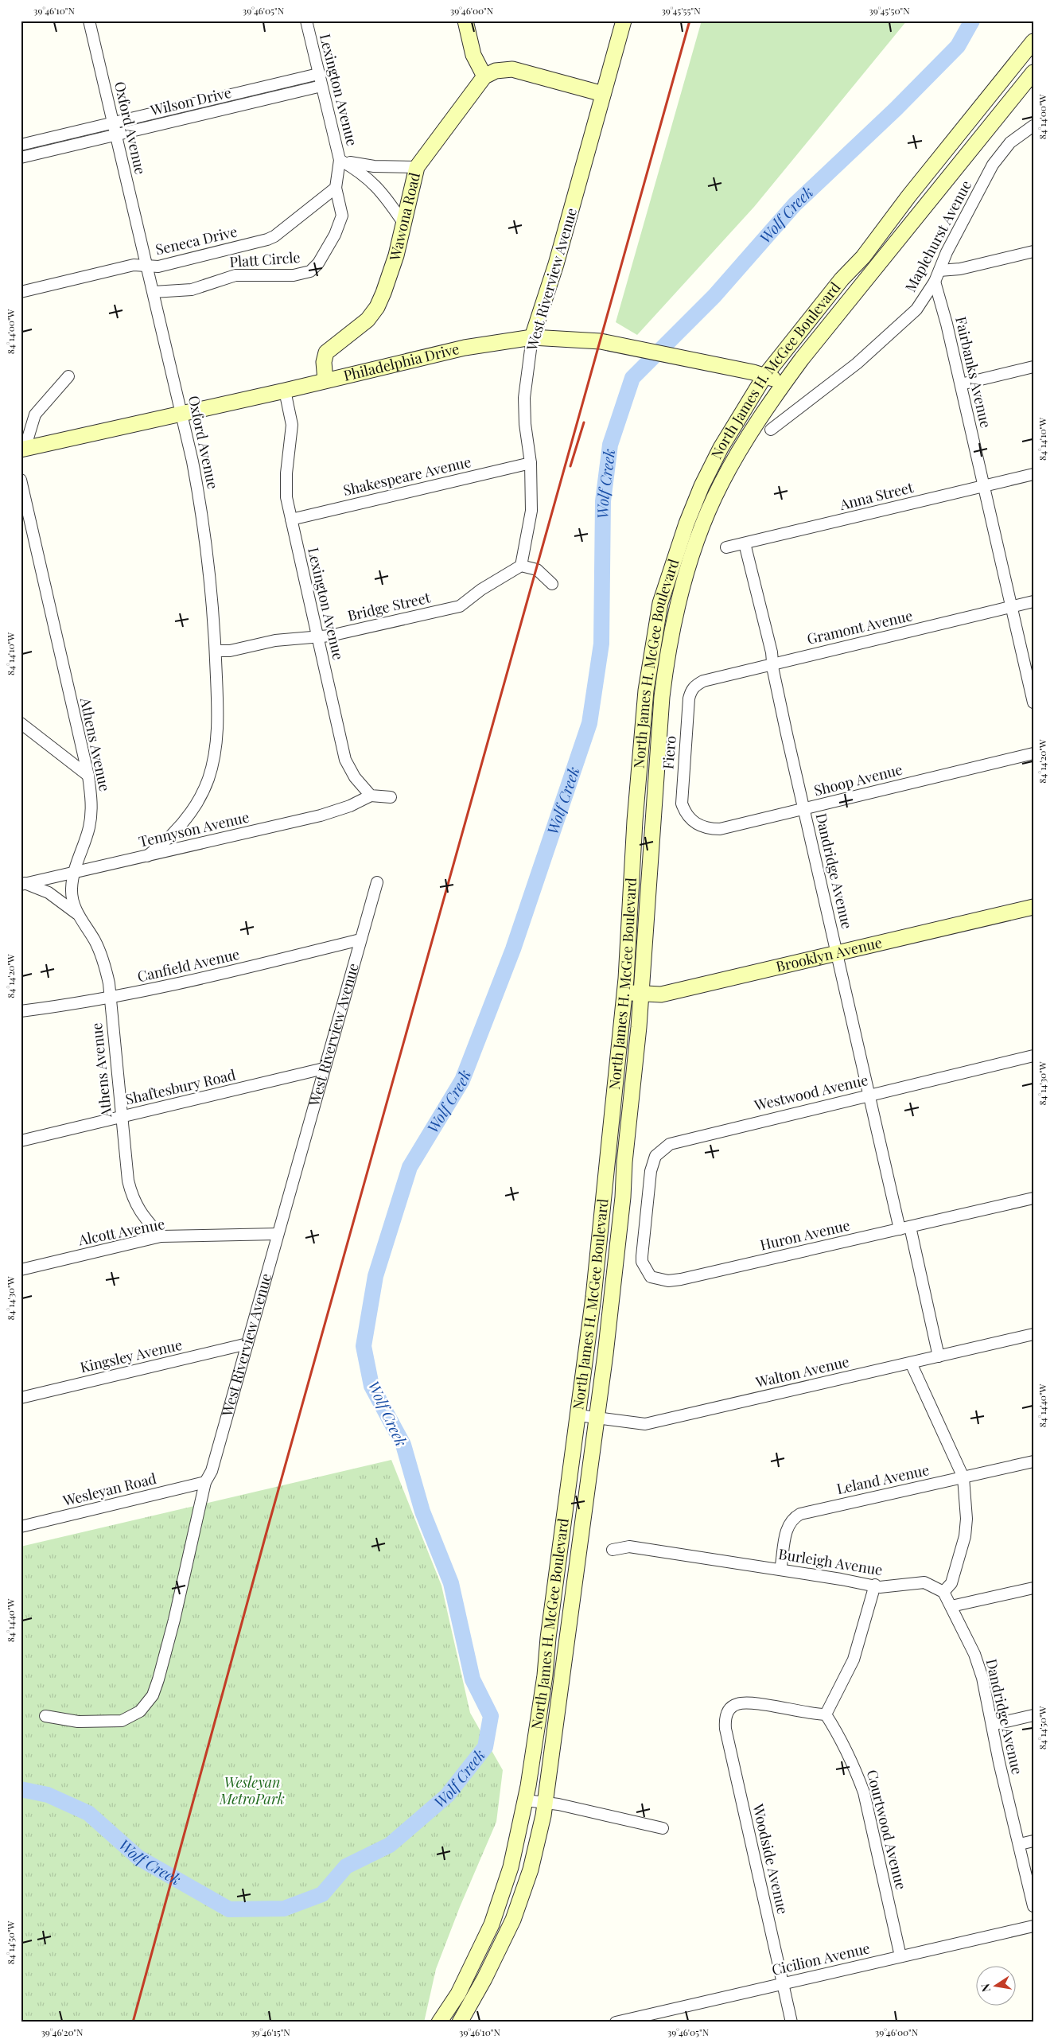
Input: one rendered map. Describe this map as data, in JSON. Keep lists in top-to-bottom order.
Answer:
{
  "streets": {
    "main road": [
      "Wawona Road",
      "West Riverview Avenue",
      "Philadelphia Drive",
      "North James H. McGee Boulevard",
      "Brooklyn Avenue"
    ],
    "street": [
      "Lexington Avenue",
      "Wilson Drive",
      "Oxford Avenue",
      "Maplehurst Avenue",
      "Seneca Drive",
      "Platt Circle",
      "Fairbanks Avenue",
      "Shakespeare Avenue",
      "Anna Street",
      "Bridge Street",
      "Gramont Avenue",
      "Athens Avenue",
      "Fiero",
      "Shoop Avenue",
      "Tennyson Avenue",
      "Dandridge Avenue",
      "Canfield Avenue",
      "Shaftesbury Road",
      "Westwood Avenue",
      "Alcott Avenue",
      "Huron Avenue",
      "Kingsley Avenue",
      "Walton Avenue",
      "Leland Avenue",
      "Wesleyan Road",
      "Burleigh Avenue",
      "Courtwood Avenue",
      "Woodside Avenue",
      "Cicilion Avenue"
    ]
  },
  "crossings": [
    ["Lexington Avenue", "Wilson Drive"],
    ["Lexington Avenue", "Wawona Road"],
    ["Lexington Avenue", "Philadelphia Drive"],
    ["Lexington Avenue", "Shakespeare Avenue"],
    ["Lexington Avenue", "Bridge Street"],
    ["Lexington Avenue", "Tennyson Avenue"],
    ["Wilson Drive", "Oxford Avenue"],
    ["Oxford Avenue", "Seneca Drive"],
    ["Oxford Avenue", "Platt Circle"],
    ["Oxford Avenue", "Philadelphia Drive"],
    ["Oxford Avenue", "Bridge Street"],
    ["Oxford Avenue", "Tennyson Avenue"],
    ["Wawona Road", "Philadelphia Drive"],
    ["Maplehurst Avenue", "Fairbanks Avenue"],
    ["Seneca Drive", "Platt Circle"],
    ["West Riverview Avenue", "Philadelphia Drive"],
    ["West Riverview Avenue", "Shakespeare Avenue"],
    ["West Riverview Avenue", "Bridge Street"],
    ["West Riverview Avenue", "Canfield Avenue"],
    ["West Riverview Avenue", "Shaftesbury Road"],
    ["West Riverview Avenue", "Alcott Avenue"],
    ["West Riverview Avenue", "Kingsley Avenue"],
    ["West Riverview Avenue", "Wesleyan Road"],
    ["Philadelphia Drive", "North James H. McGee Boulevard"],
    ["North James H. McGee Boulevard", "Brooklyn Avenue"],
    ["North James H. McGee Boulevard", "Walton Avenue"],
    ["Fairbanks Avenue", "Anna Street"],
    ["Fairbanks Avenue", "Gramont Avenue"],
    ["Anna Street", "Dandridge Avenue"],
    ["Gramont Avenue", "Fiero"],
    ["Gramont Avenue", "Dandridge Avenue"],
    ["Athens Avenue", "Tennyson Avenue"],
    ["Athens Avenue", "Canfield Avenue"],
    ["Athens Avenue", "Shaftesbury Road"],
    ["Athens Avenue", "Alcott Avenue"],
    ["Fiero", "Shoop Avenue"],
    ["Shoop Avenue", "Dandridge Avenue"],
    ["Dandridge Avenue", "Brooklyn Avenue"],
    ["Dandridge Avenue", "Westwood Avenue"],
    ["Dandridge Avenue", "Huron Avenue"],
    ["Dandridge Avenue", "Walton Avenue"],
    ["Westwood Avenue", "Huron Avenue"],
    ["Leland Avenue", "Burleigh Avenue"],
    ["Courtwood Avenue", "Woodside Avenue"],
    ["Courtwood Avenue", "Cicilion Avenue"],
    ["Woodside Avenue", "Cicilion Avenue"]
  ],
  "water": ["Wolf Creek"],
  "parks": ["Wesleyan MetroPark"],
  "north": "left",
  "coordinates": [
    "39°46'10\"N",
    "39°46'05\"N",
    "39°46'00\"N",
    "39°45'55\"N",
    "39°45'50\"N",
    "84°14'00\"W",
    "84°14'10\"W",
    "84°14'20\"W",
    "84°14'30\"W",
    "84°14'40\"W",
    "84°14'50\"W",
    "39°46'20\"N",
    "39°46'15\"N"
  ]
}
